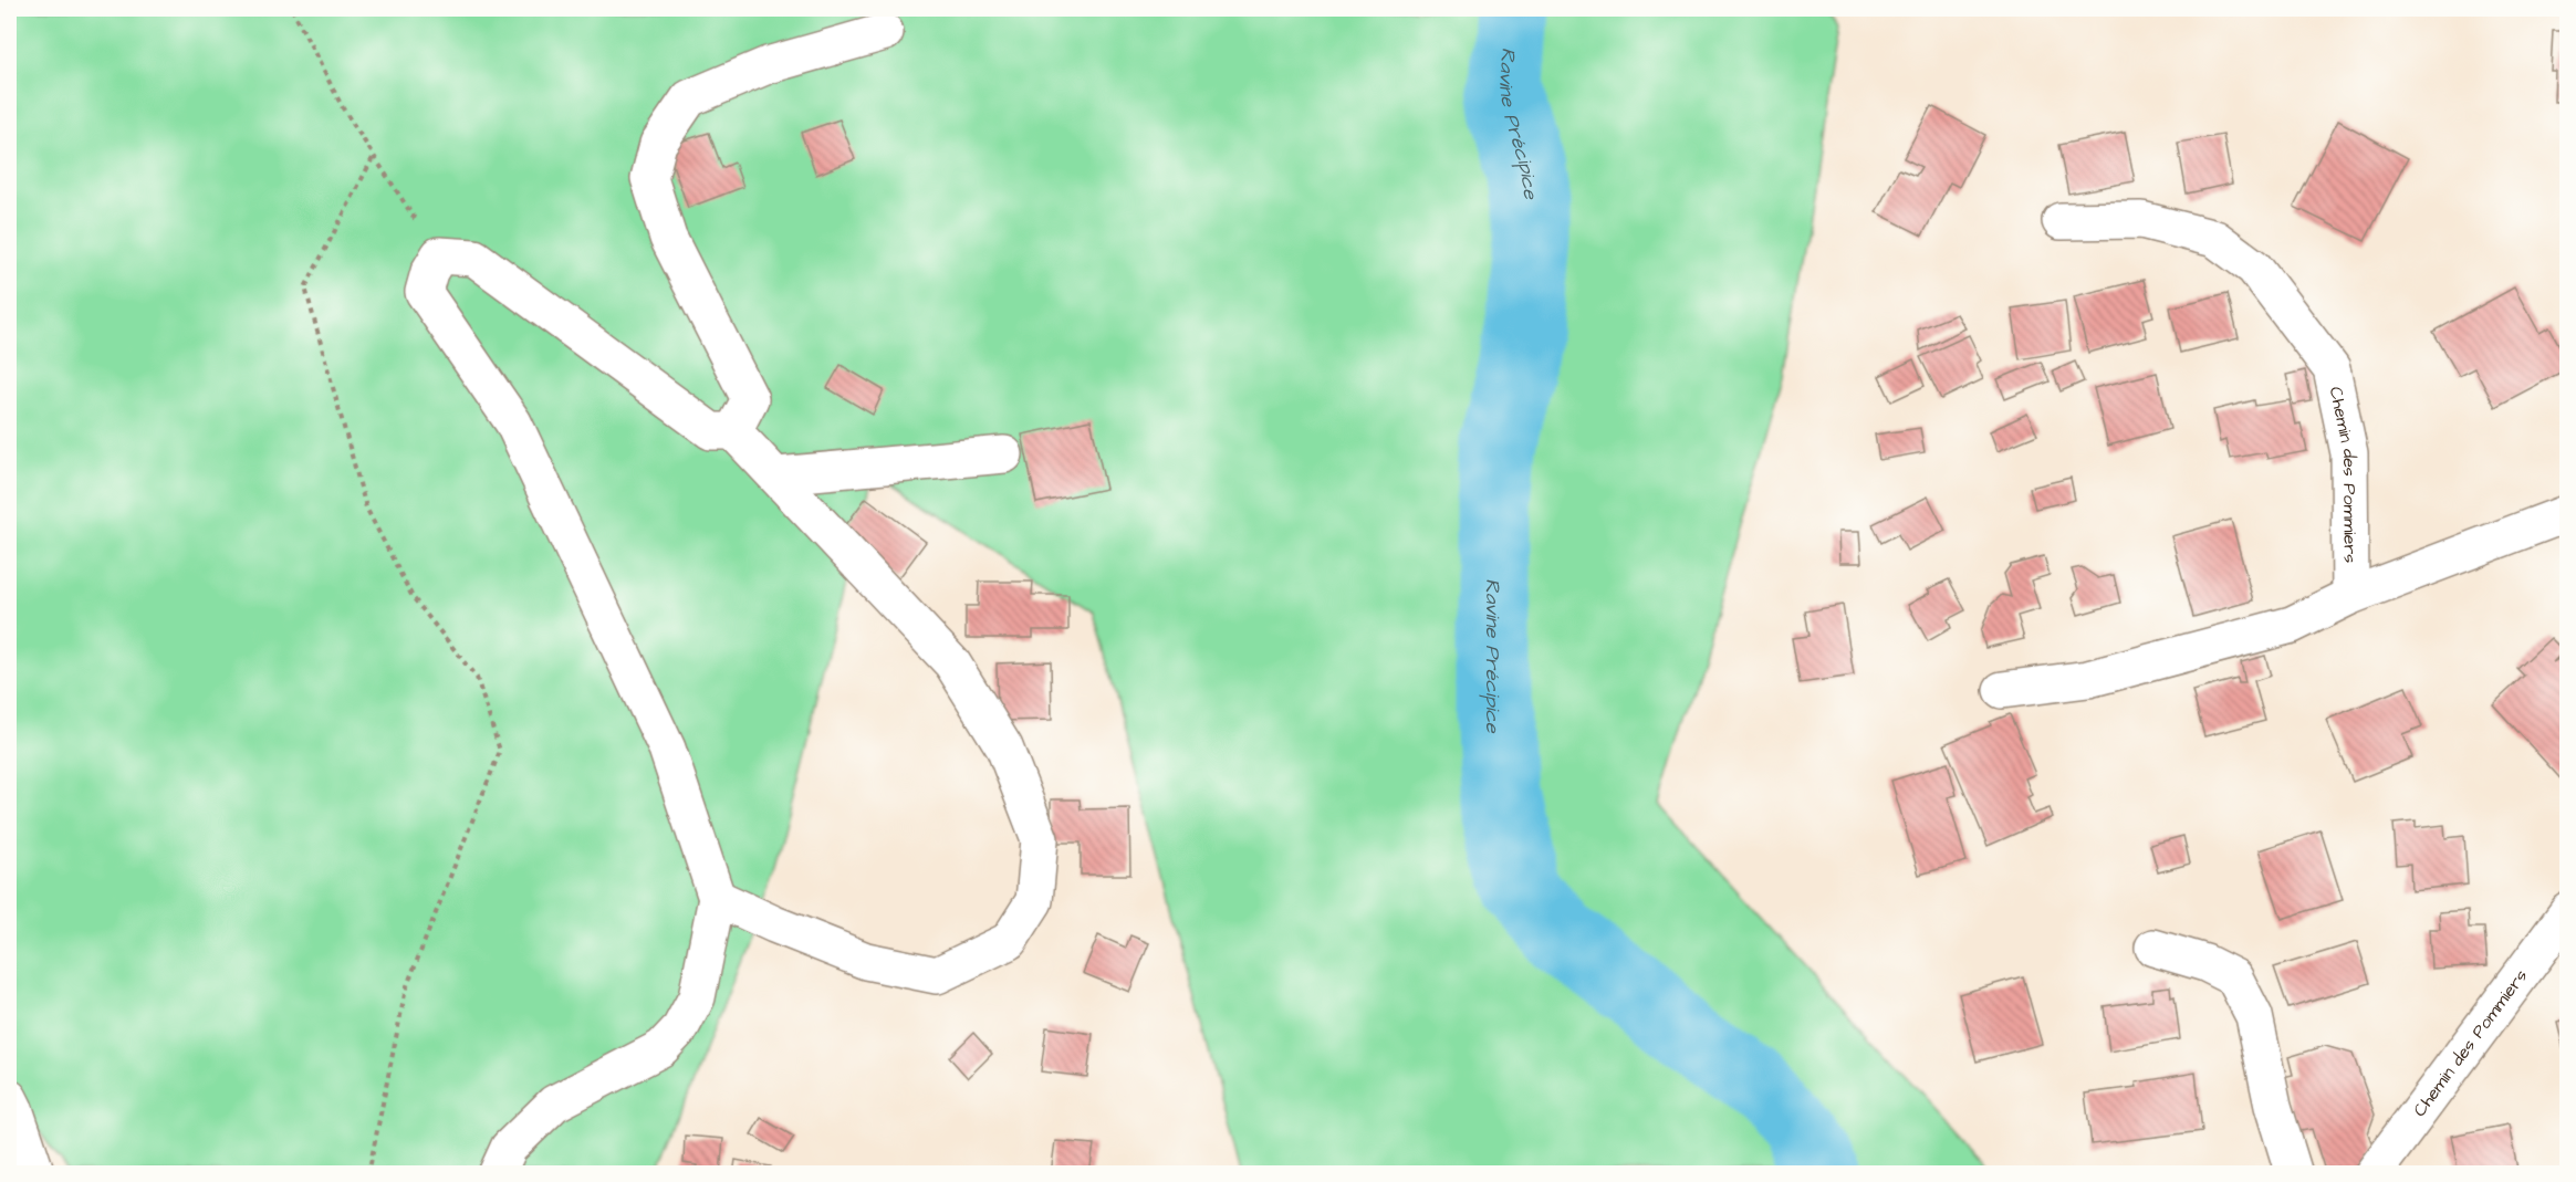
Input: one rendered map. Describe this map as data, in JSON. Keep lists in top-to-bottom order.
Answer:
{
  "streets": {
    "street": ["Chemin des Pommiers"]
  },
  "water": ["Ravine Précipice"]
}
